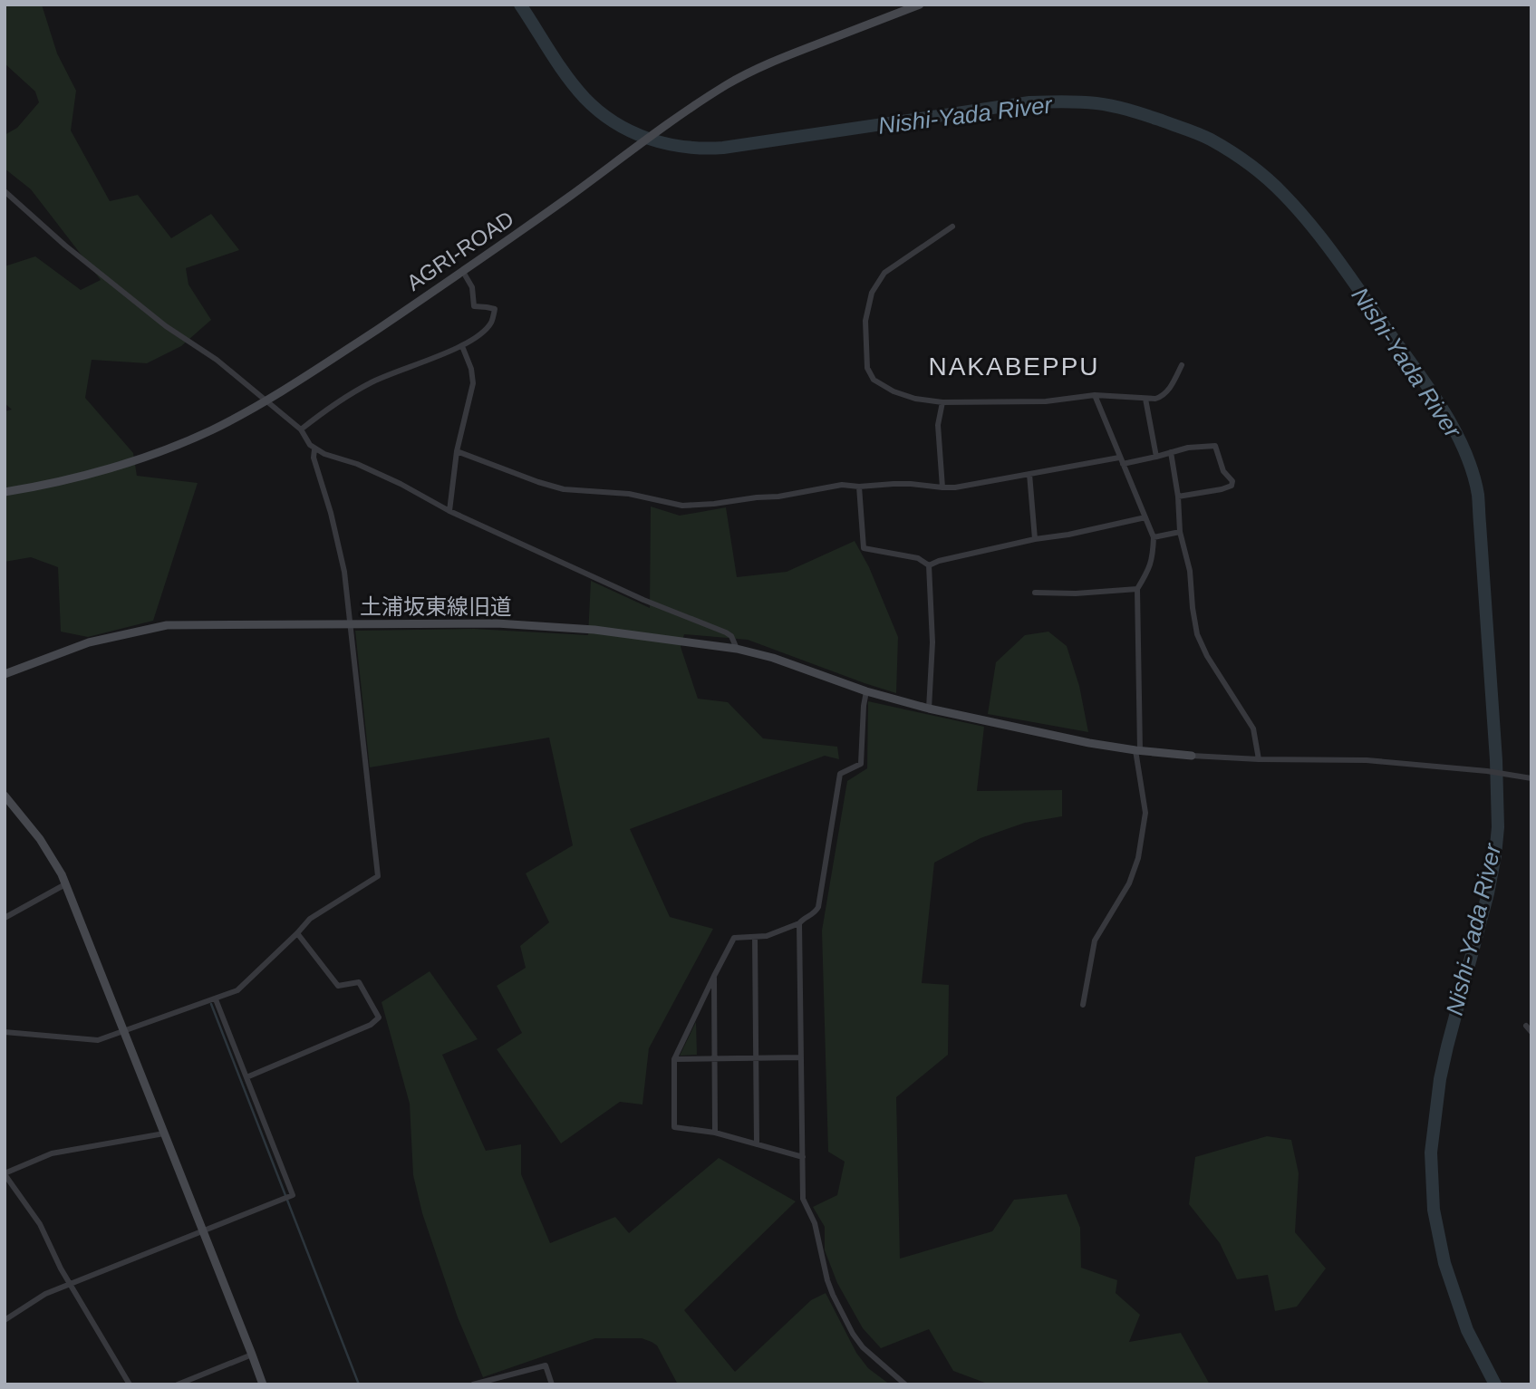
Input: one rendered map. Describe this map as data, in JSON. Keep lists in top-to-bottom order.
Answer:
{
  "streets": {
    "street": ["AGRI-ROAD", "土浦坂東線旧道"]
  },
  "districts": ["NAKABEPPU"],
  "water": ["Nishi-Yada River"]
}
